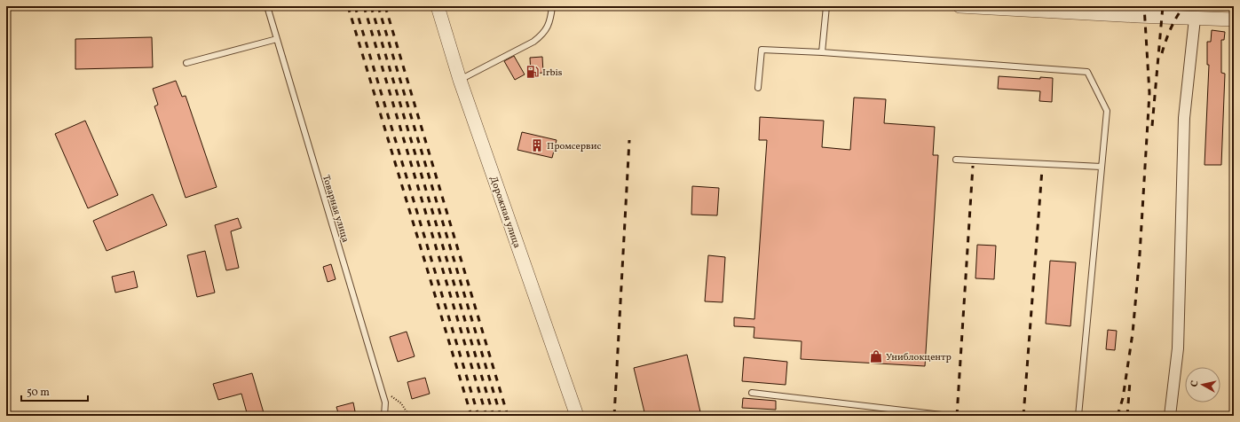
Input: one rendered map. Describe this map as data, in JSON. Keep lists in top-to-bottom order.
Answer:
{
  "streets": {
    "street": ["Дорожная улица"],
    "lane": ["Товарная улица"]
  },
  "places": {
    "fuel station": ["Irbis"],
    "building": ["Промсервис"],
    "shop": ["Униблокцентр"]
  },
  "scale_bar": "50 m",
  "north": "left"
}
